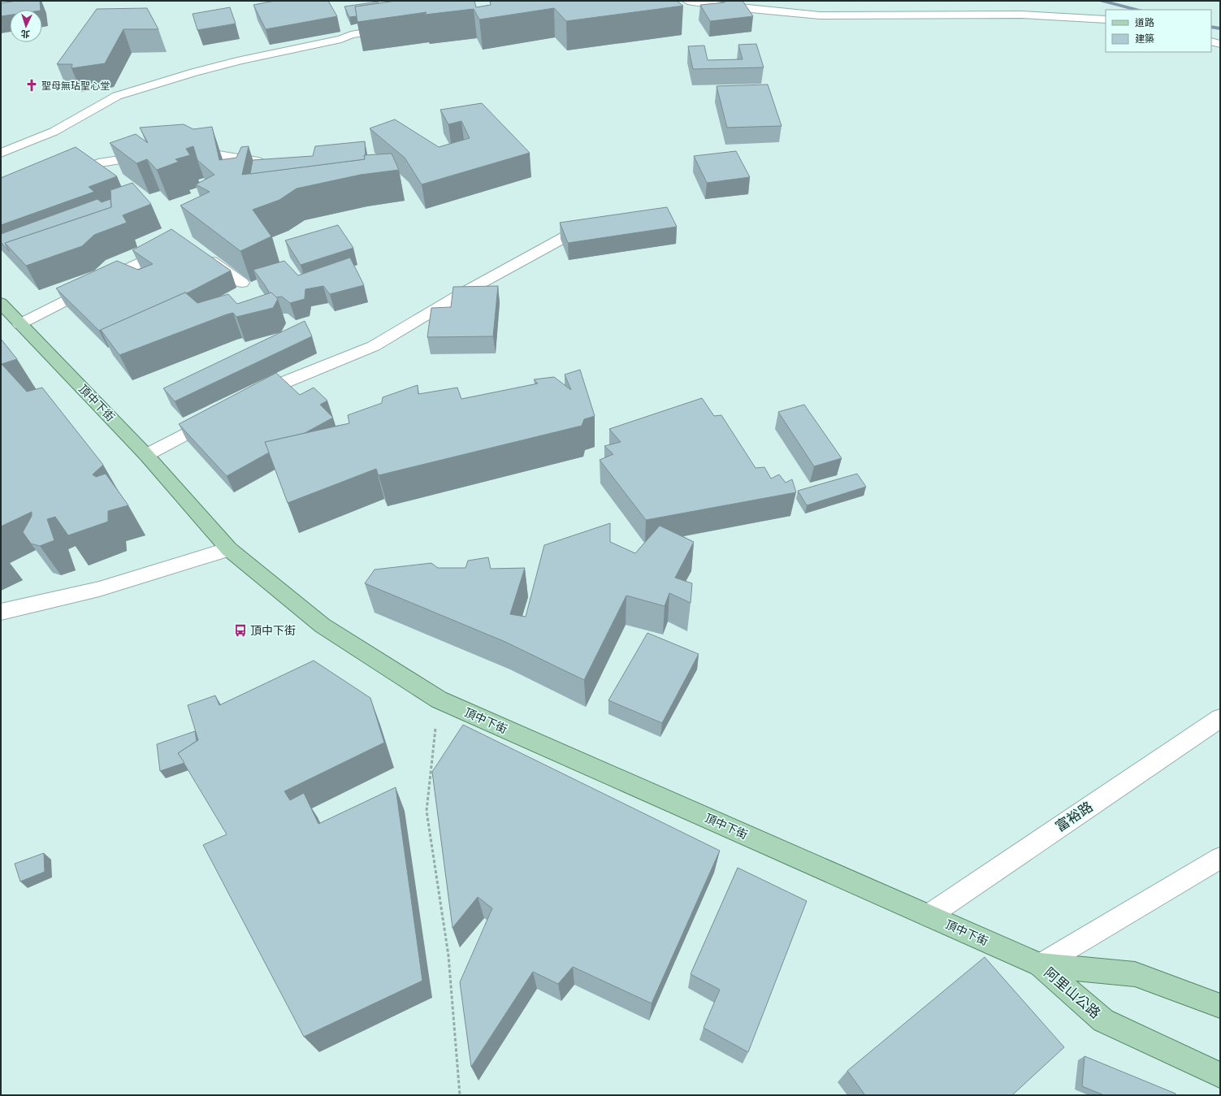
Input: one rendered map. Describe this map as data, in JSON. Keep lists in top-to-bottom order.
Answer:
{
  "streets": {
    "main road": ["頂中下街", "阿里山公路"],
    "street": ["富裕路"]
  },
  "crossings": [
    ["頂中下街", "富裕路"],
    ["頂中下街", "阿里山公路"]
  ],
  "places": {
    "church": ["聖母無玷聖心堂"],
    "bus stop": ["頂中下街"]
  },
  "legend": ["道路", "建築"],
  "north": "bottom"
}
